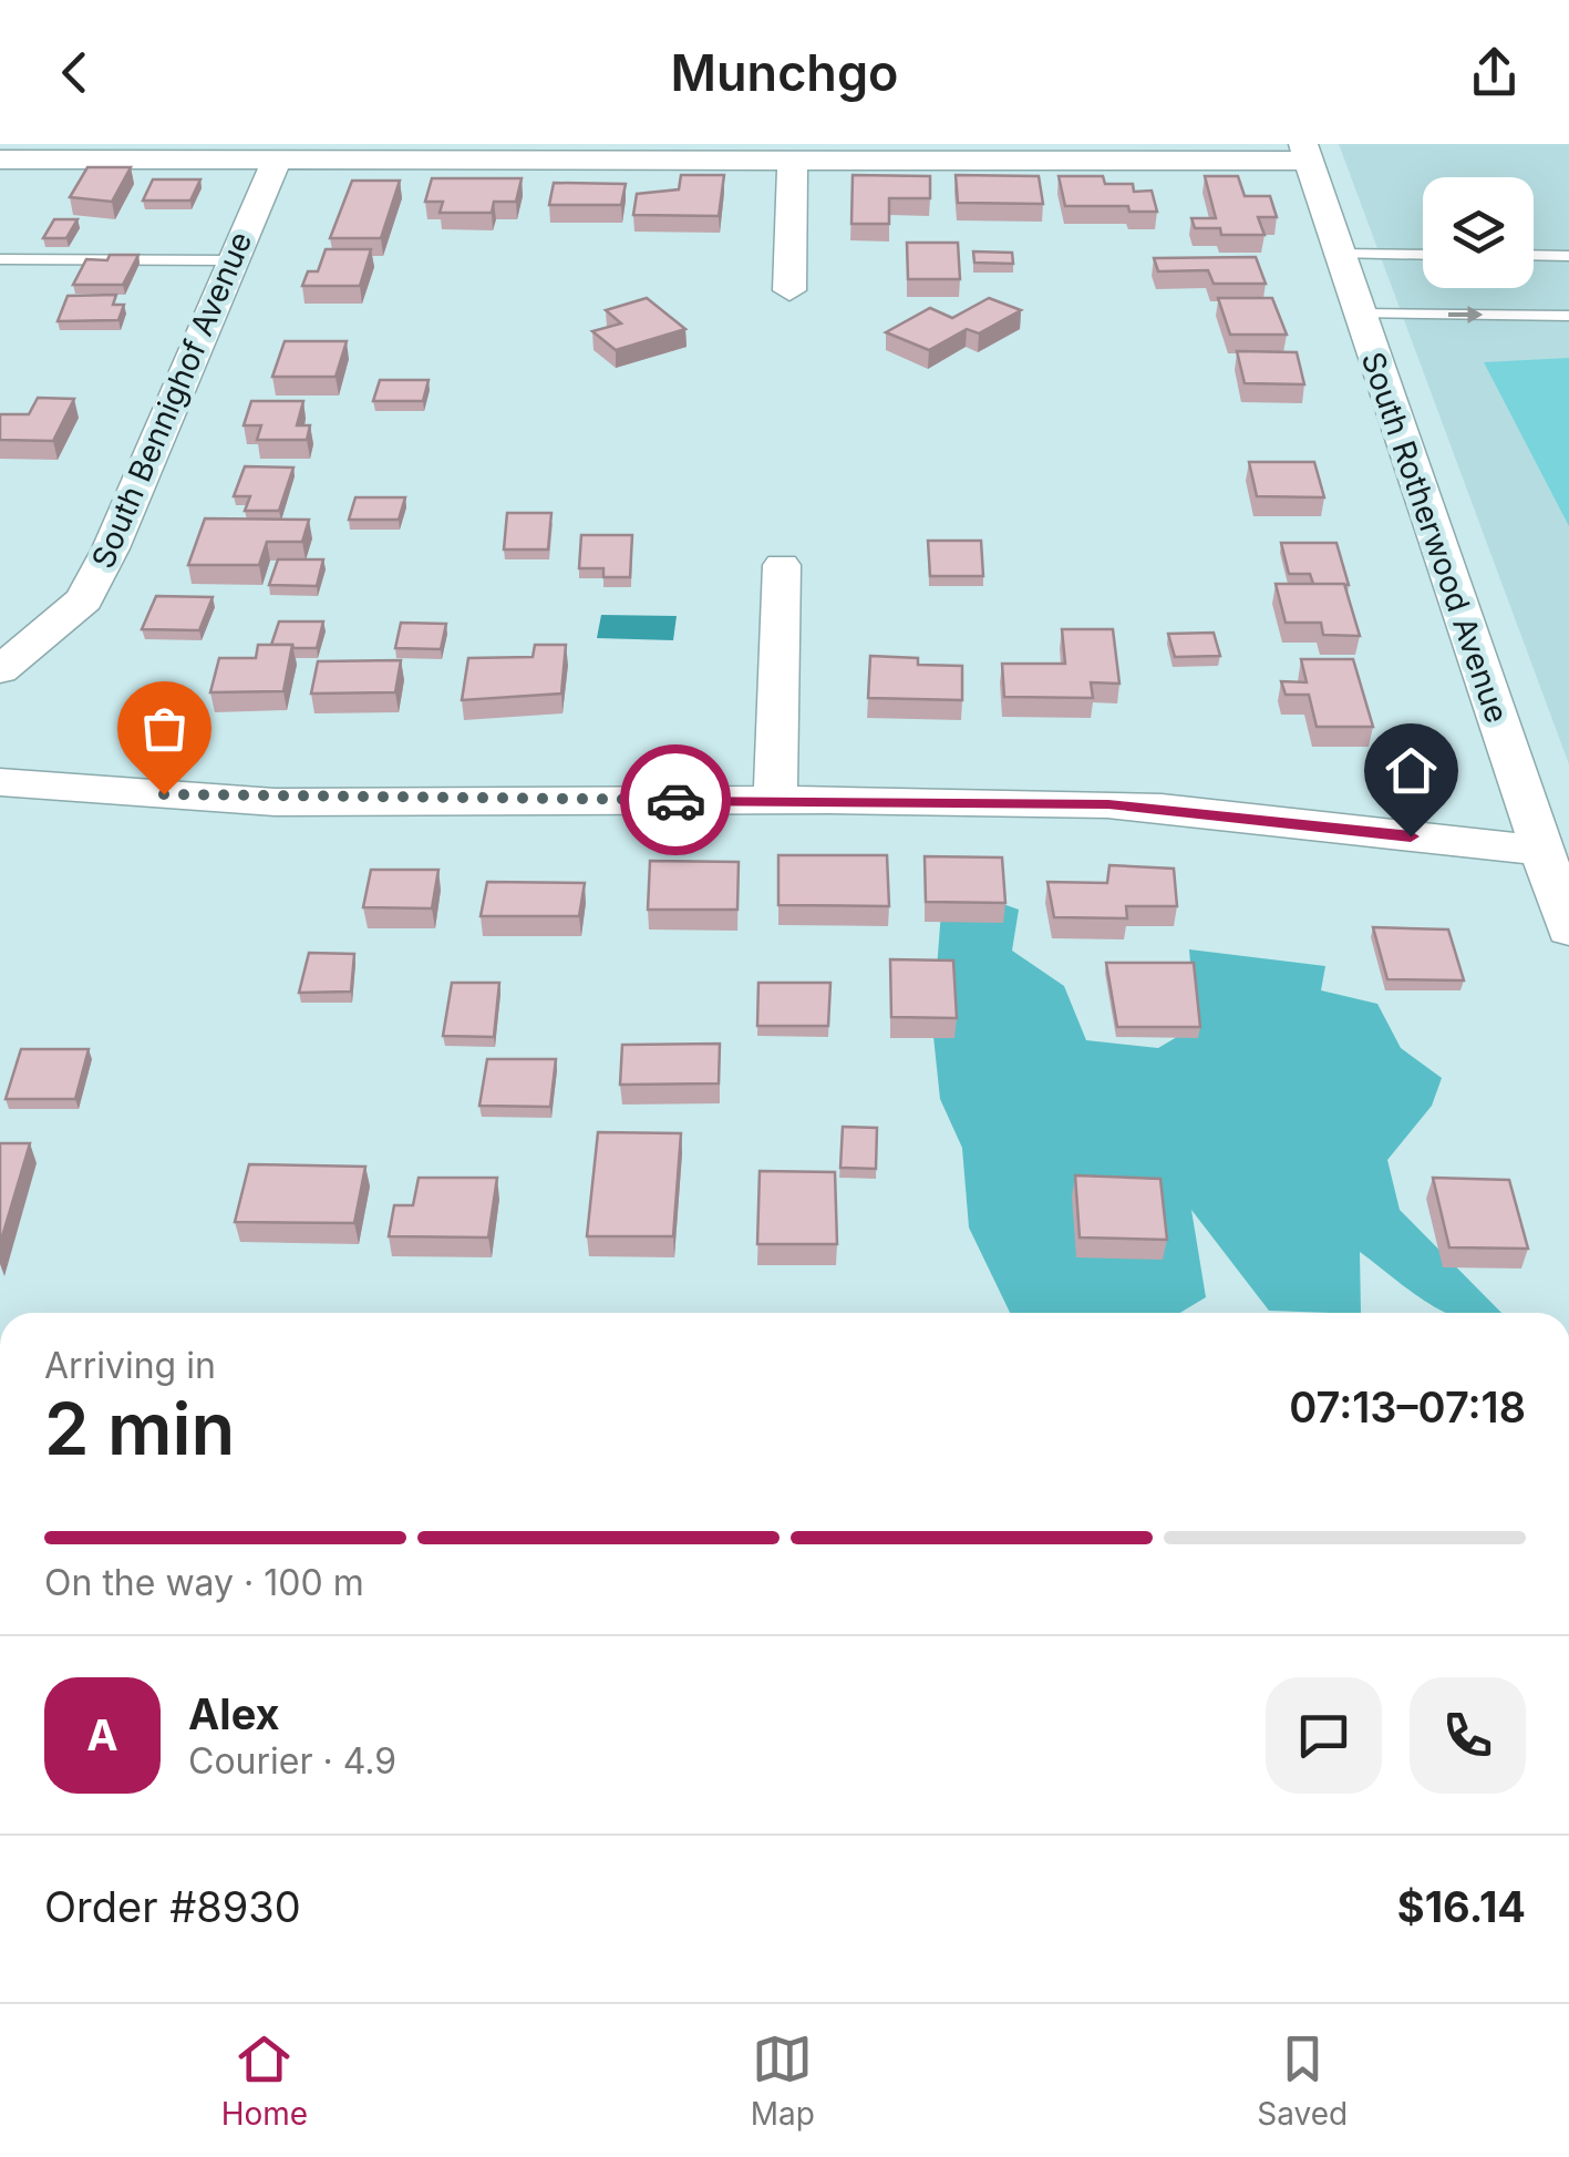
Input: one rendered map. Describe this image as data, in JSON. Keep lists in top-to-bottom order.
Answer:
{
  "streets": {
    "street": ["South Bennighof Avenue", "South Rotherwood Avenue"]
  },
  "page": {
    "header": "Munchgo",
    "heading": ["2 min", "Arriving in", "07:13–07:18"],
    "panel": [
      "Alex",
      "Courier · 4.9",
      "Order #8930",
      "$16.14"
    ],
    "bar": "On the way · 100 m",
    "round": "A",
    "tabs": ["Home", "Map", "Saved"]
  }
}
